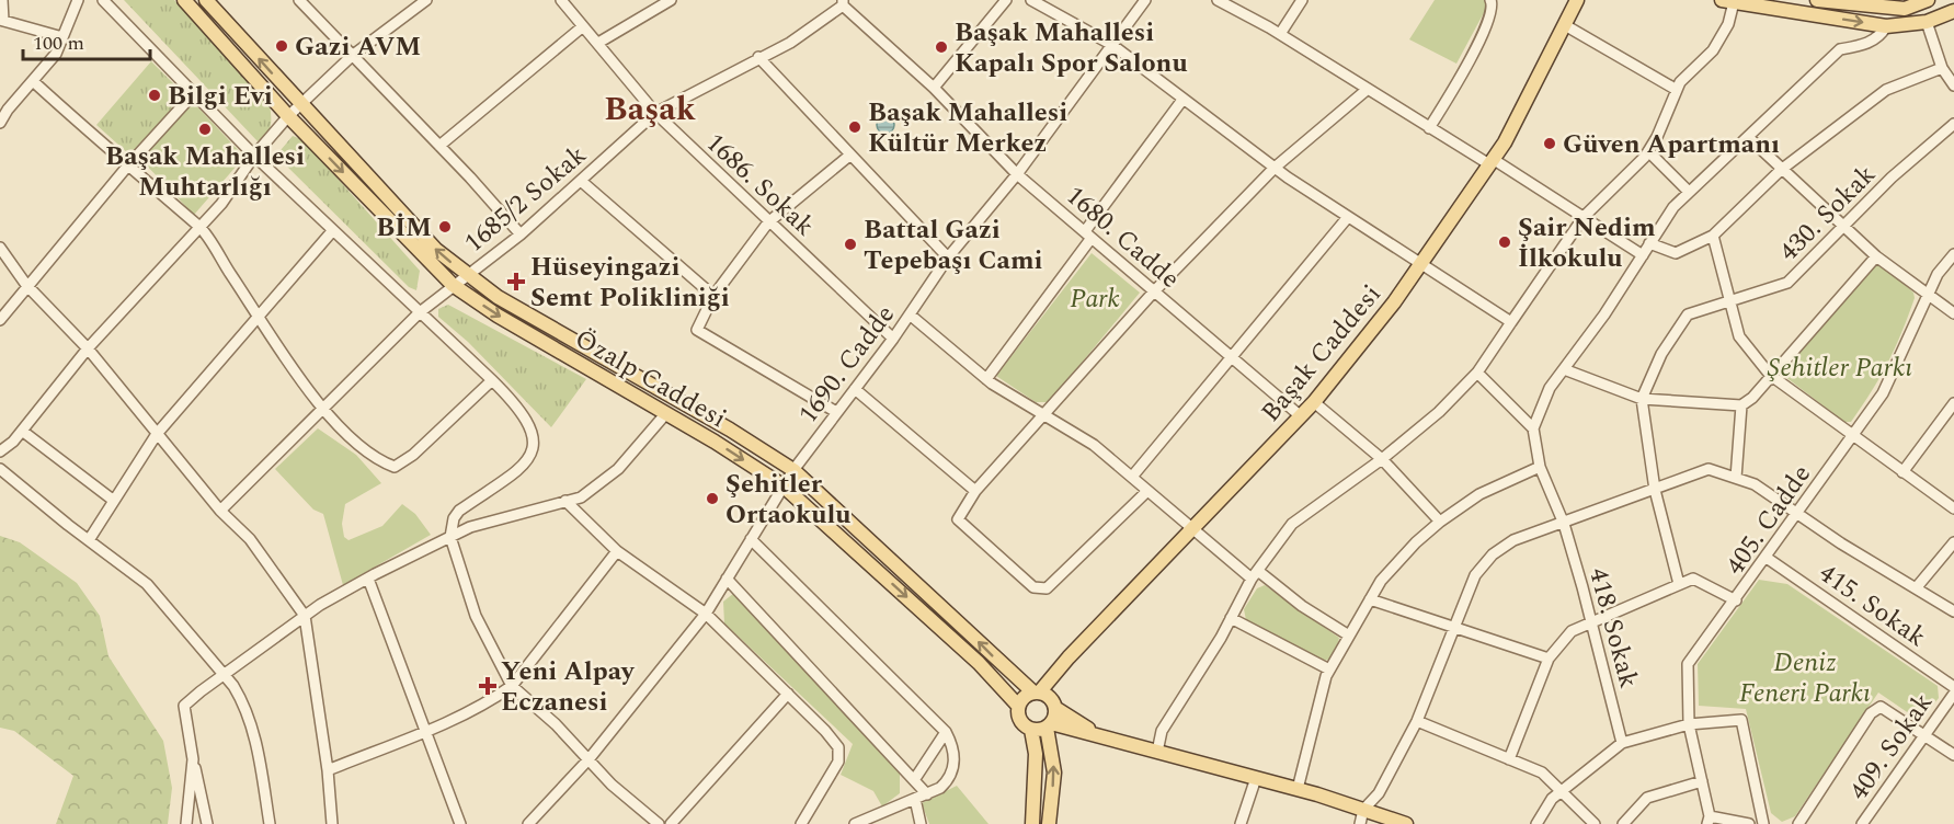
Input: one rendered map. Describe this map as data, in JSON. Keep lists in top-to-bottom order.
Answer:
{
  "streets": {
    "main road": ["Başak Caddesi", "Özalp Caddesi"],
    "street": [
      "1686. Sokak",
      "1685/2 Sokak",
      "430. Sokak",
      "1680. Cadde",
      "1690. Cadde",
      "405. Cadde",
      "415. Sokak",
      "418. Sokak",
      "409. Sokak"
    ]
  },
  "crossings": [
    ["1686. Sokak", "1685/2 Sokak"],
    ["1686. Sokak", "1690. Cadde"],
    ["1685/2 Sokak", "1680. Cadde"],
    ["1685/2 Sokak", "Özalp Caddesi"],
    ["1680. Cadde", "Başak Caddesi"],
    ["1680. Cadde", "1690. Cadde"],
    ["Başak Caddesi", "Özalp Caddesi"],
    ["1690. Cadde", "Özalp Caddesi"],
    ["405. Cadde", "415. Sokak"]
  ],
  "districts": ["Başak"],
  "parks": ["Park", "Şehitler Parkı", "Deniz Feneri Parkı"],
  "places": {
    "other": [
      "Gazi AVM",
      "Başak Mahallesi Kapalı Spor Salonu",
      "Bilgi Evi",
      "Başak Mahallesi Kültür Merkez",
      "Başak Mahallesi Muhtarlığı",
      "Güven Apartmanı",
      "BİM",
      "Şair Nedim İlkokulu",
      "Battal Gazi Tepebaşı Cami",
      "Şehitler Ortaokulu"
    ],
    "health": ["Hüseyingazi Semt Polikliniği", "Yeni Alpay Eczanesi"]
  },
  "scale_bar": "100 m"
}
